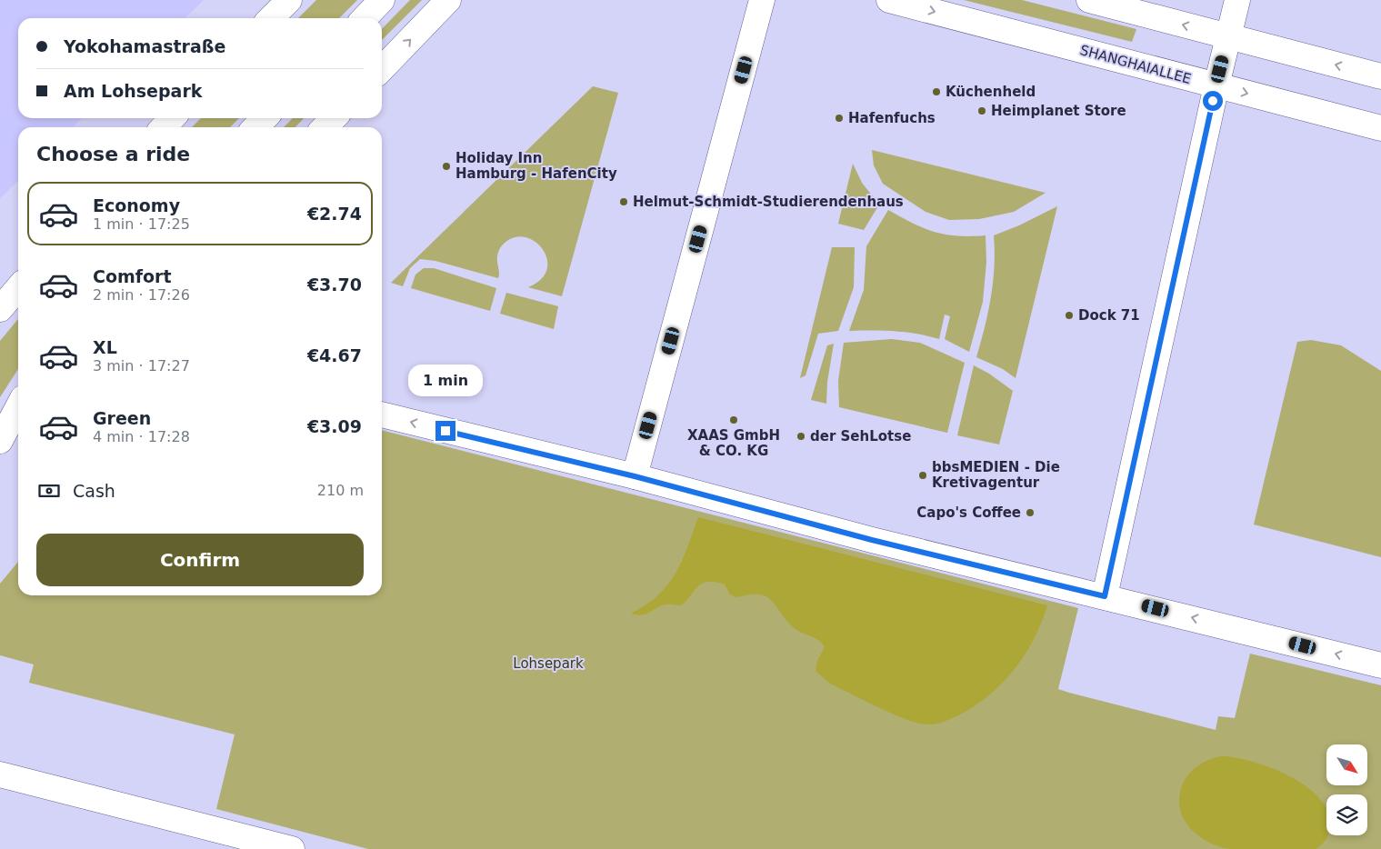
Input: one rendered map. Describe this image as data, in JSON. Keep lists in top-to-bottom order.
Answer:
{
  "streets": {
    "street": ["SHANGHAIALLEE"]
  },
  "parks": ["Lohsepark"],
  "places": [
    "Küchenheld",
    "Heimplanet Store",
    "Hafenfuchs",
    "Holiday Inn Hamburg - HafenCity",
    "Helmut-Schmidt-Studierendenhaus",
    "Dock 71",
    "XAAS GmbH & CO. KG",
    "der SehLotse",
    "bbsMEDIEN - Die Kretivagentur",
    "Capo's Coffee"
  ],
  "north": "bottom right",
  "page": {
    "banner": ["Yokohamastraße", "Am Lohsepark"],
    "heading": "Choose a ride",
    "list": [
      {
        "name": "Economy",
        "note": "1 min · 17:25",
        "value": "€2.74"
      },
      {
        "name": "Comfort",
        "note": "2 min · 17:26",
        "value": "€3.70"
      },
      {
        "name": "XL",
        "note": "3 min · 17:27",
        "value": "€4.67"
      },
      {
        "name": "Green",
        "note": "4 min · 17:28",
        "value": "€3.09"
      }
    ],
    "bubble": "1 min",
    "pay": ["Cash", "210 m"],
    "buttons": "Confirm"
  }
}
